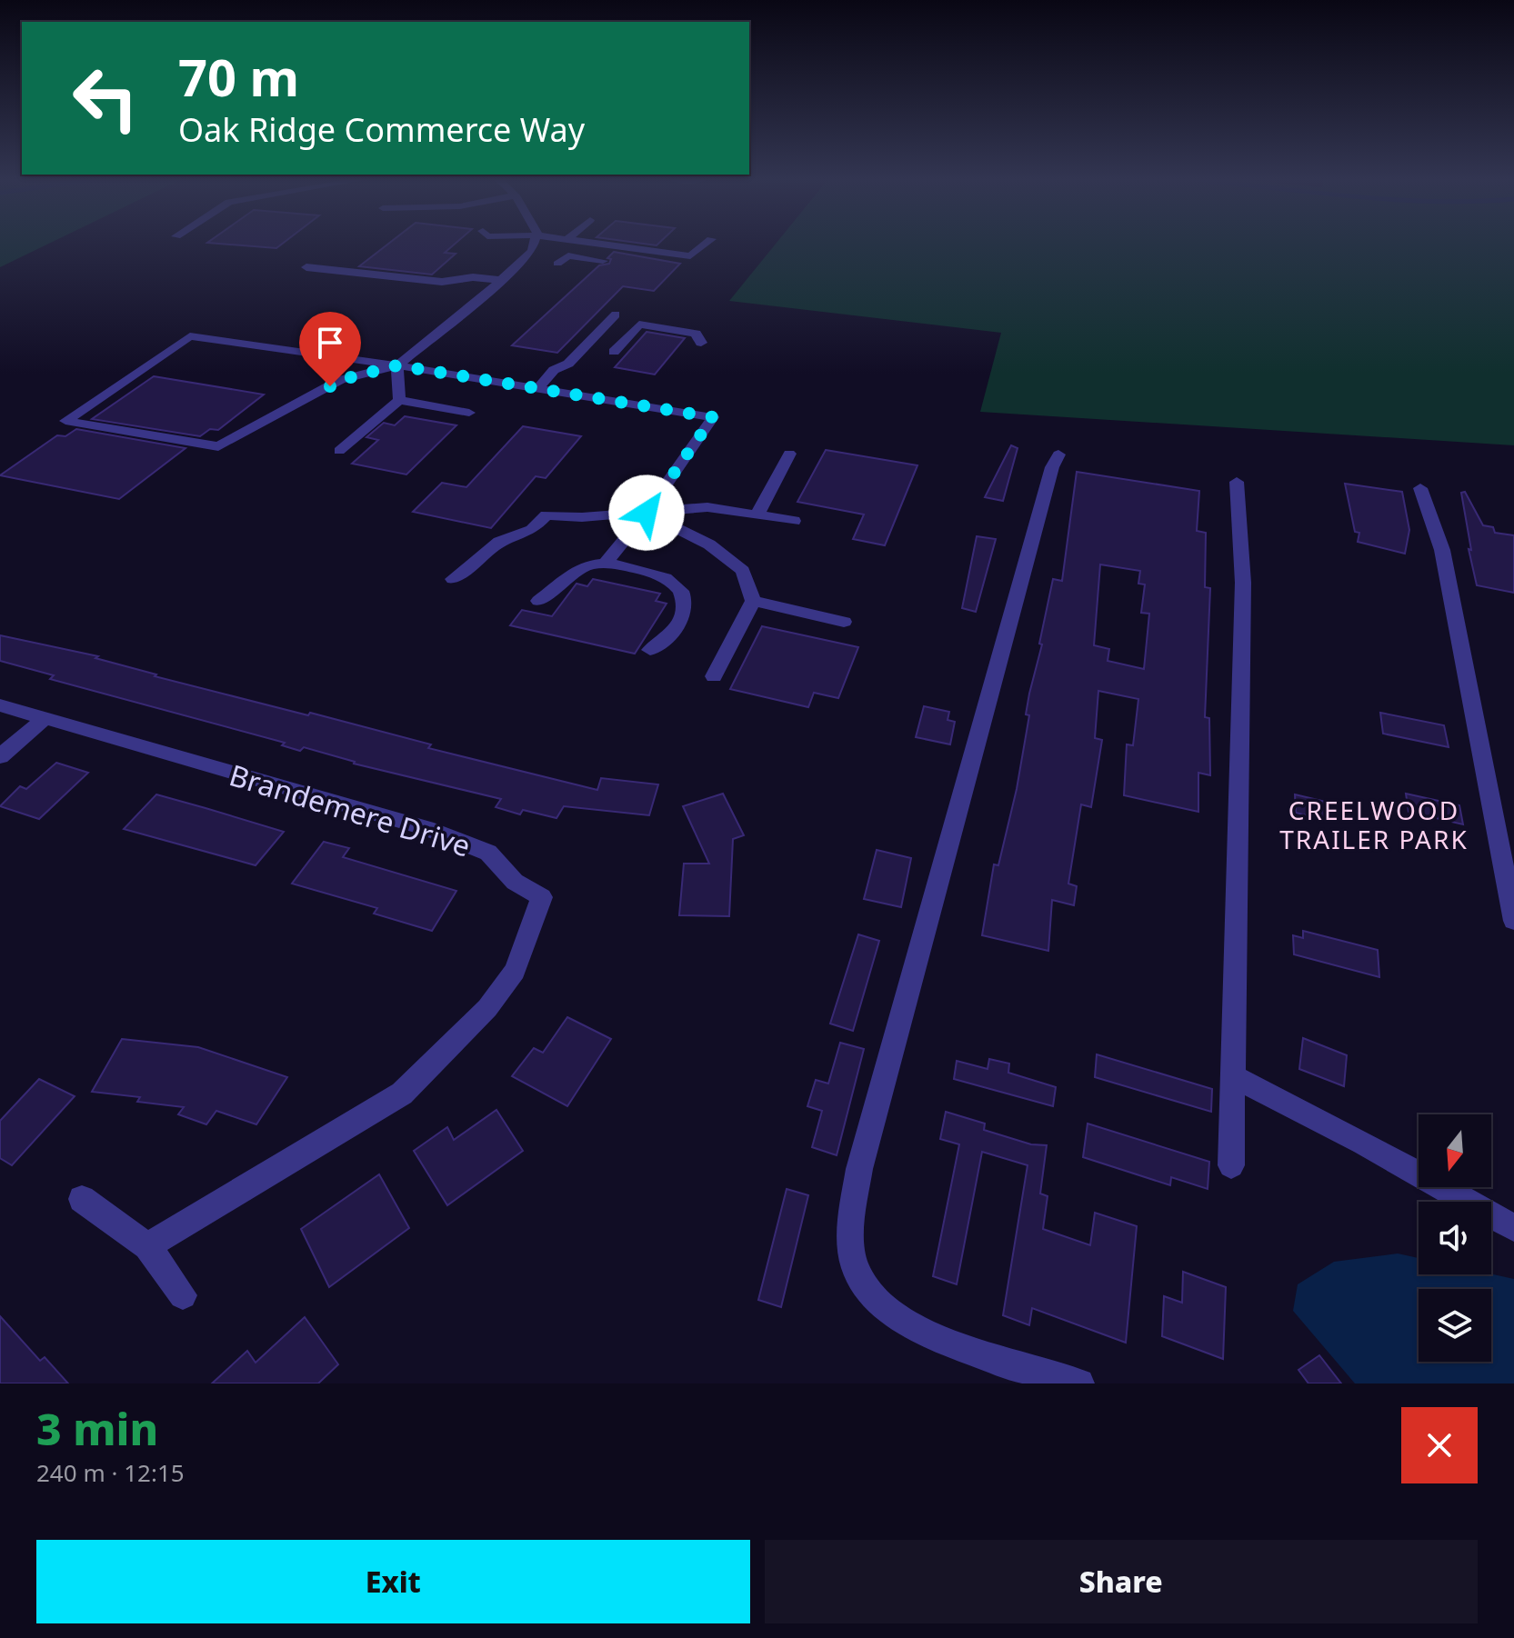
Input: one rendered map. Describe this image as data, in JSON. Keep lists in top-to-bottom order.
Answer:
{
  "streets": {
    "street": ["Brandemere Drive"]
  },
  "districts": ["CREELWOOD TRAILER PARK"],
  "north": "bottom",
  "page": {
    "turn": ["70 m", "Oak Ridge Commerce Way"],
    "heading": ["3 min", "240 m · 12:15"],
    "buttons": ["Exit", "Share"]
  }
}
